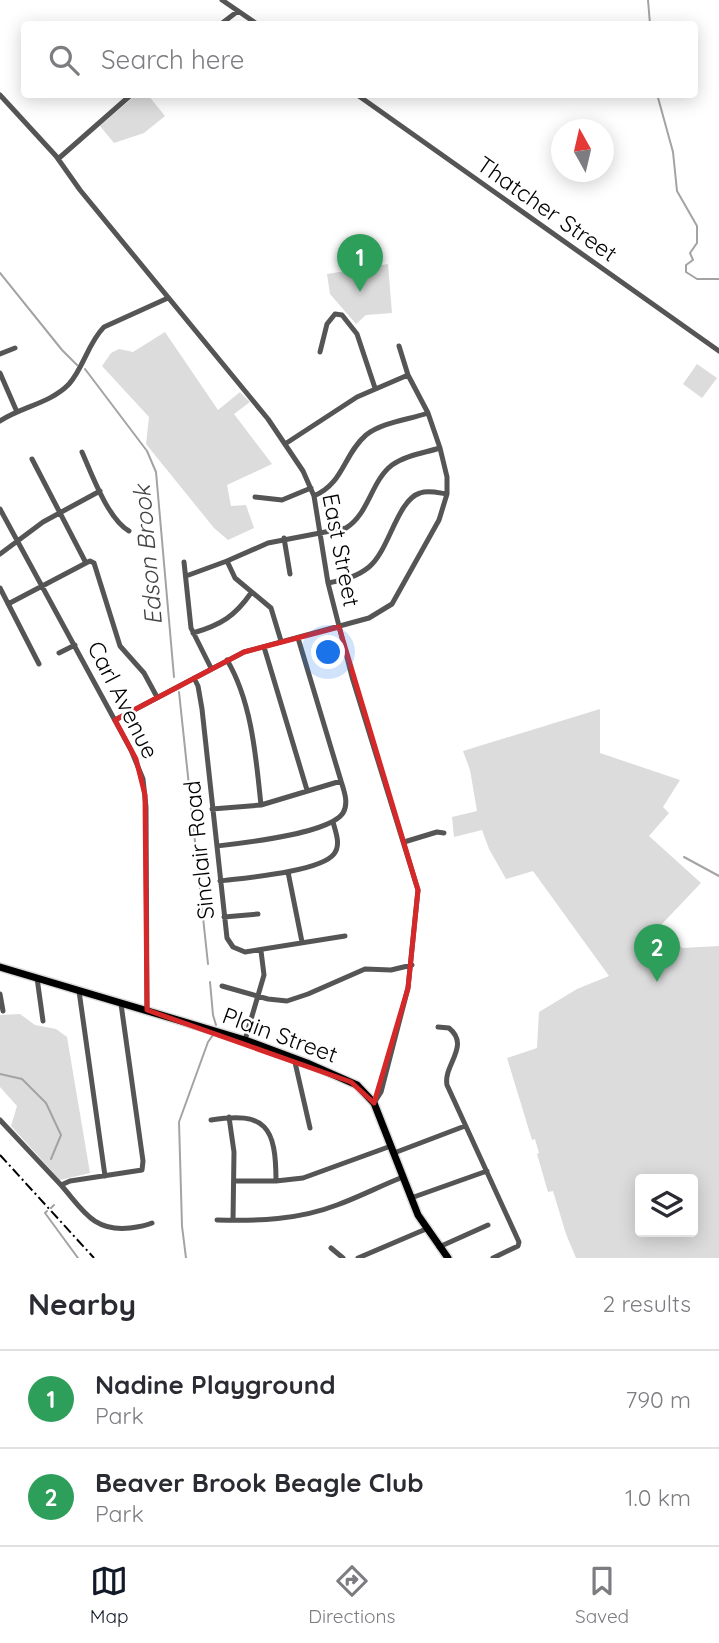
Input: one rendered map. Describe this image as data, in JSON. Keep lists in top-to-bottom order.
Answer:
{
  "streets": {
    "main road": ["Plain Street"],
    "street": [
      "Thatcher Street",
      "East Street",
      "Carl Avenue",
      "Sinclair Road"
    ]
  },
  "crossings": [
    ["East Street", "Plain Street"],
    ["Carl Avenue", "Plain Street"]
  ],
  "water": ["Edson Brook"],
  "north": "top",
  "page": {
    "search": "Search here",
    "pins": ["1", "2"],
    "heading": ["Nearby", "2 results"],
    "list": [
      {
        "mark": "1",
        "name": "Nadine Playground",
        "note": "Park",
        "value": "790 m"
      },
      {
        "mark": "2",
        "name": "Beaver Brook Beagle Club",
        "note": "Park",
        "value": "1.0 km"
      }
    ],
    "nav": ["Map", "Directions", "Saved"]
  }
}
